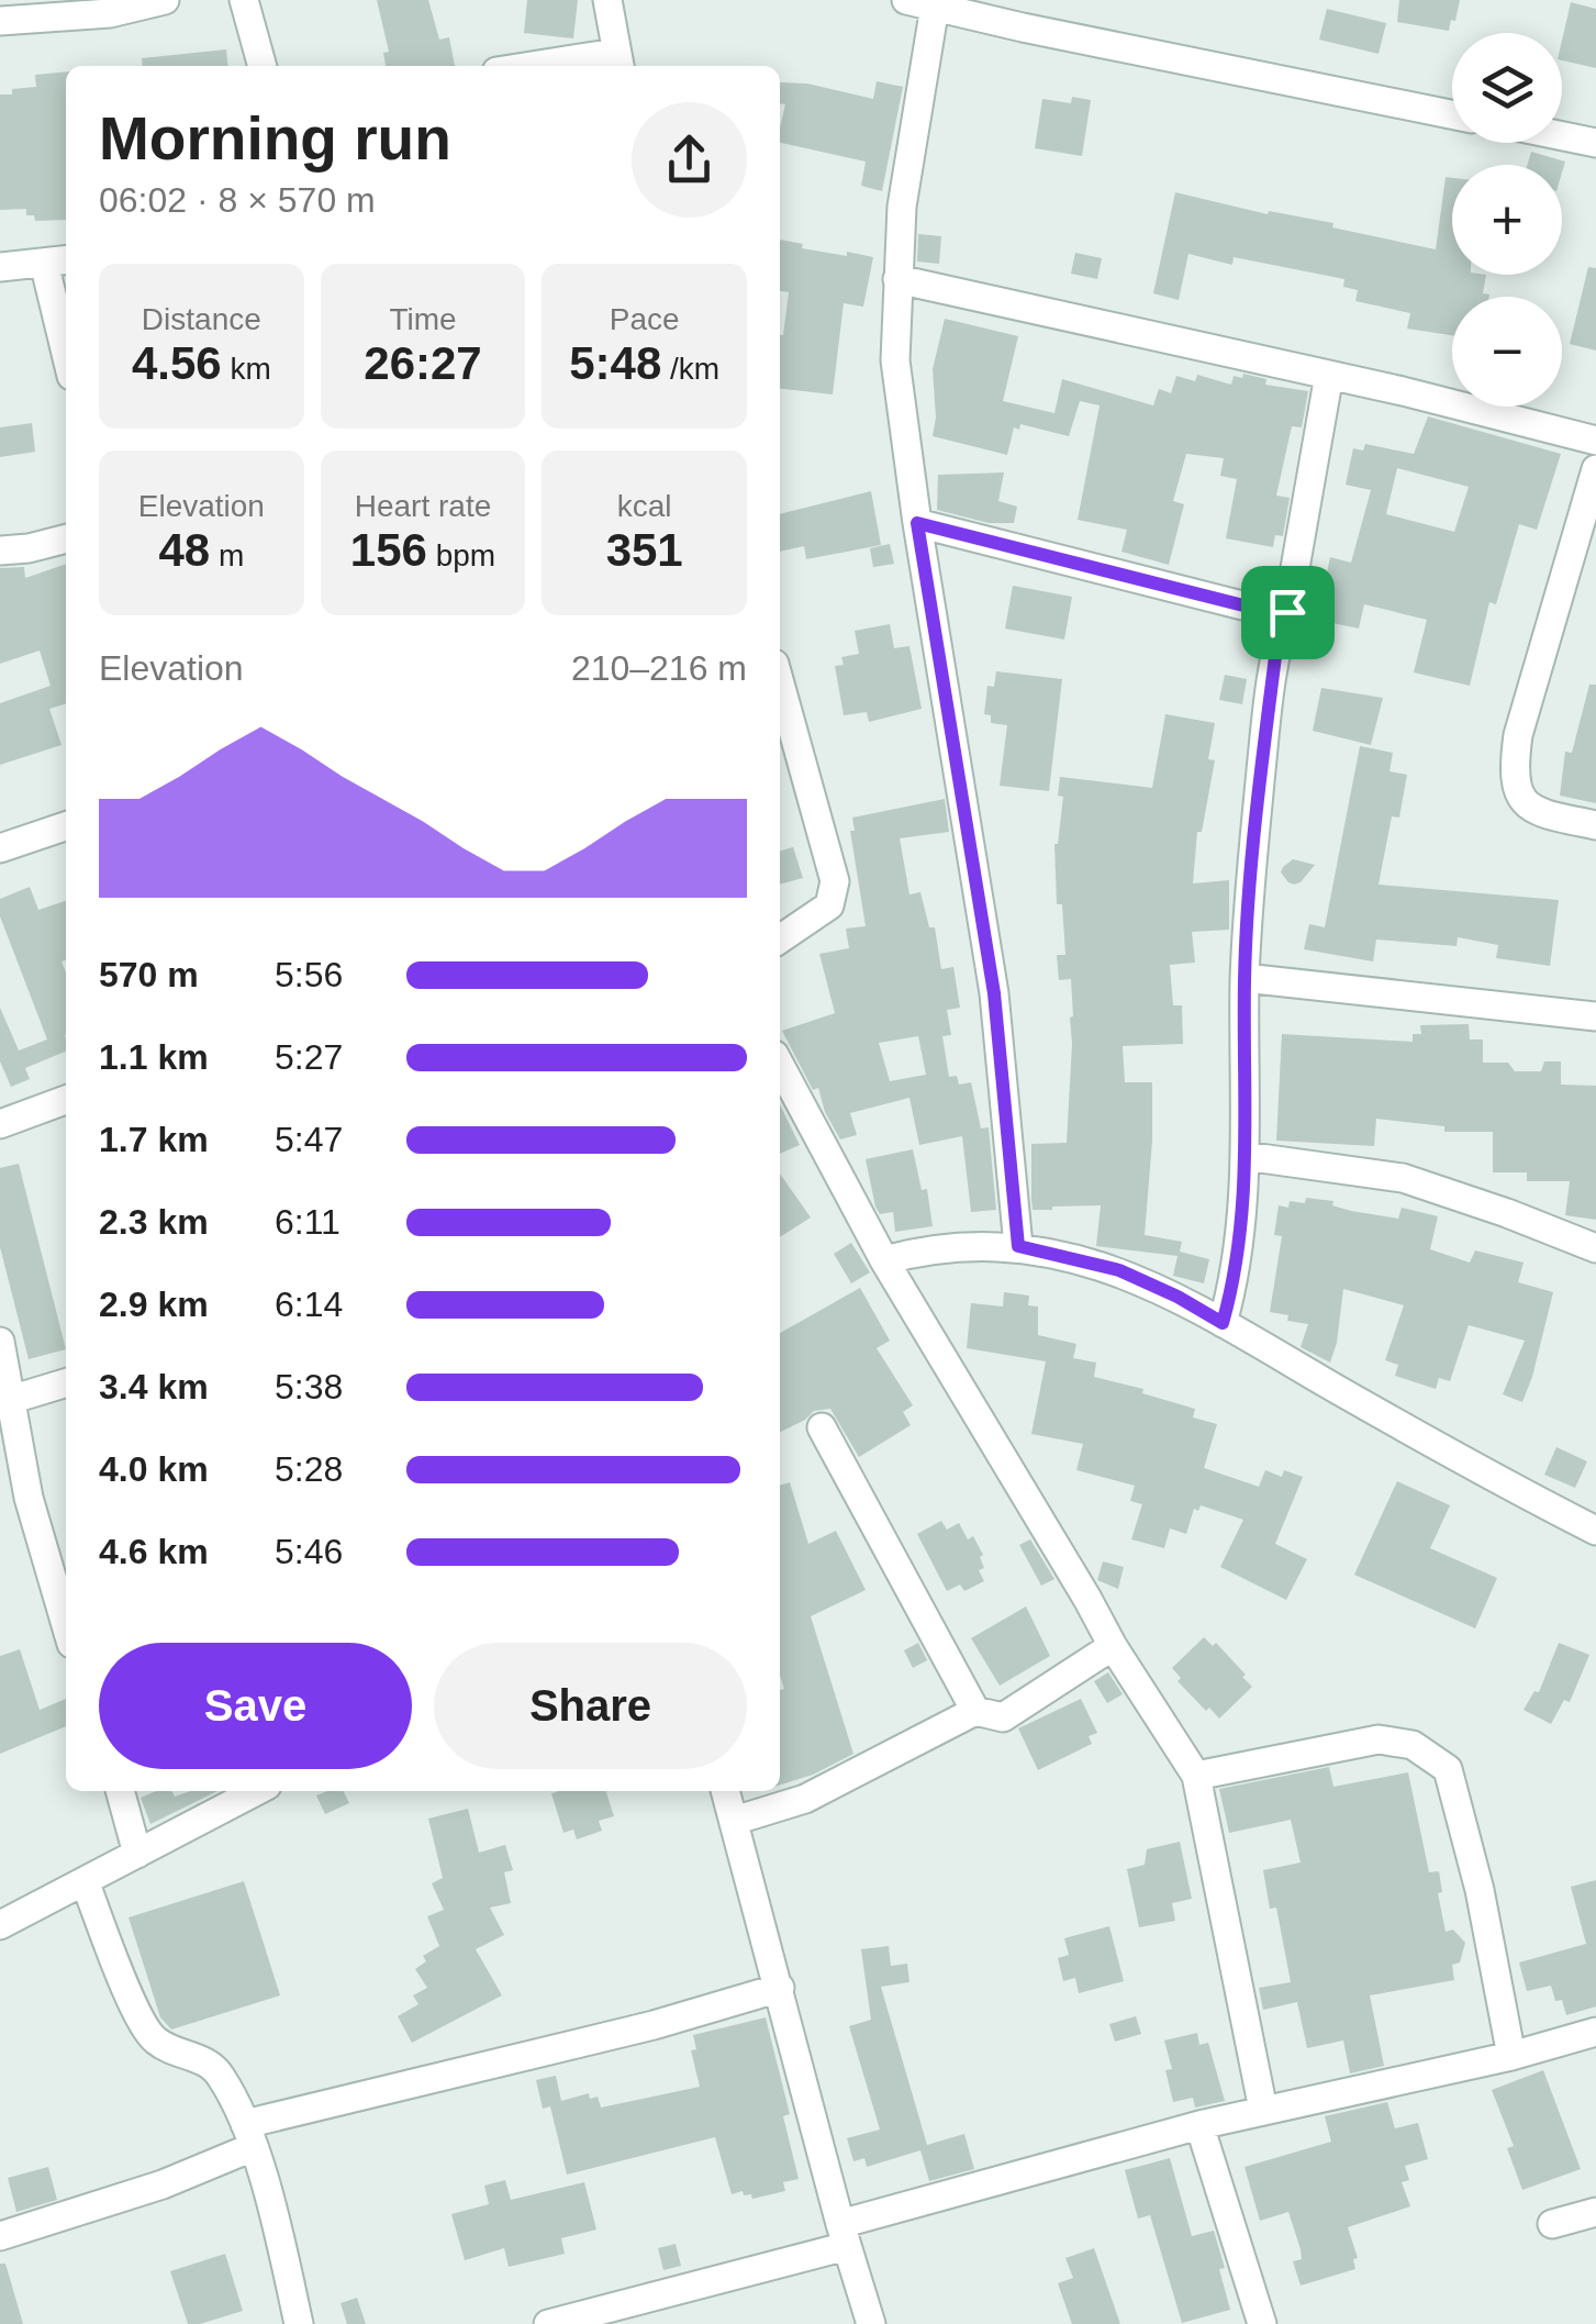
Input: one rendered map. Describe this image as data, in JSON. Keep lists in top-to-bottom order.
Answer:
{
  "page": {
    "map_buttons": ["+", "−"],
    "heading": ["Morning run", "06:02 · 8 × 570 m"],
    "stats": [
      ["Distance", "4.56 km"],
      ["Time", "26:27"],
      ["Pace", "5:48 /km"],
      ["Elevation", "48 m"],
      ["Heart rate", "156 bpm"],
      ["kcal", "351"]
    ],
    "chart": ["Elevation", "210–216 m"],
    "list": [
      {
        "name": "570 m",
        "note": "5:56"
      },
      {
        "name": "1.1 km",
        "note": "5:27"
      },
      {
        "name": "1.7 km",
        "note": "5:47"
      },
      {
        "name": "2.3 km",
        "note": "6:11"
      },
      {
        "name": "2.9 km",
        "note": "6:14"
      },
      {
        "name": "3.4 km",
        "note": "5:38"
      },
      {
        "name": "4.0 km",
        "note": "5:28"
      },
      {
        "name": "4.6 km",
        "note": "5:46"
      }
    ],
    "buttons": ["Save", "Share"]
  }
}
